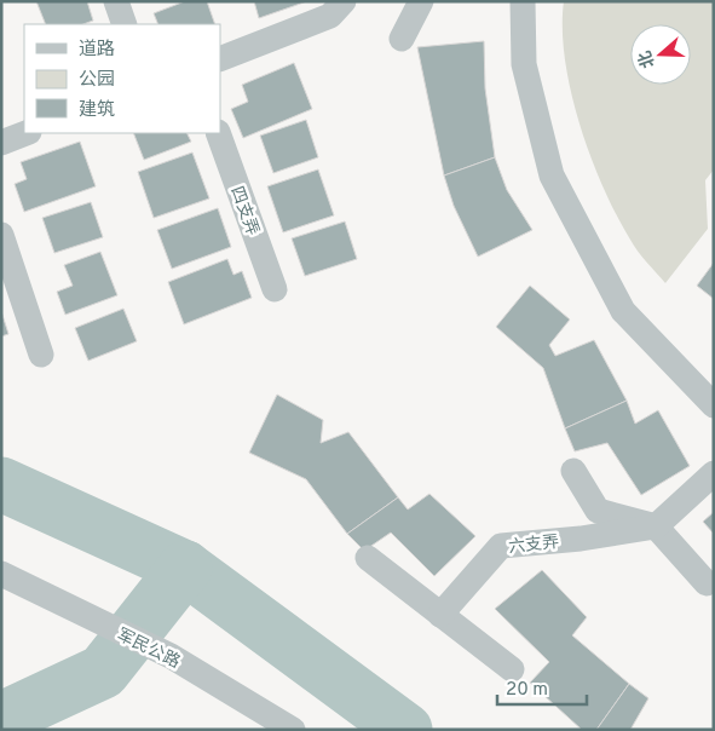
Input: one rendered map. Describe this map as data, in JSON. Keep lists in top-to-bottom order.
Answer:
{
  "streets": {
    "street": ["四支弄", "六支弄", "军民公路"]
  },
  "legend": ["道路", "公园", "建筑"],
  "scale_bar": "20 m",
  "north": "left"
}
